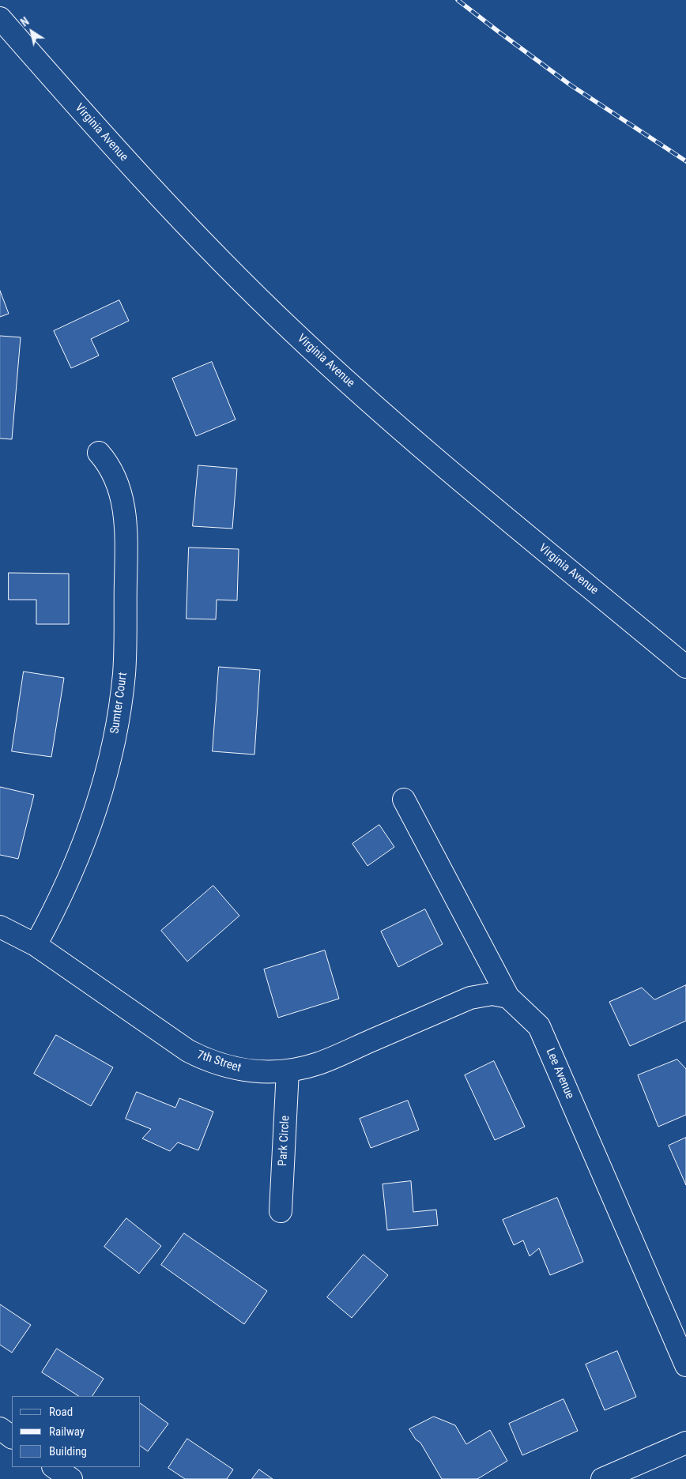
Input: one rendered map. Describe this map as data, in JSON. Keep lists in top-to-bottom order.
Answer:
{
  "streets": {
    "street": [
      "Virginia Avenue",
      "Sumter Court",
      "7th Street",
      "Lee Avenue",
      "Park Circle"
    ]
  },
  "crossings": [
    ["Sumter Court", "7th Street"],
    ["7th Street", "Lee Avenue"],
    ["7th Street", "Park Circle"]
  ],
  "legend": ["Road", "Railway", "Building"],
  "north": "top left"
}
